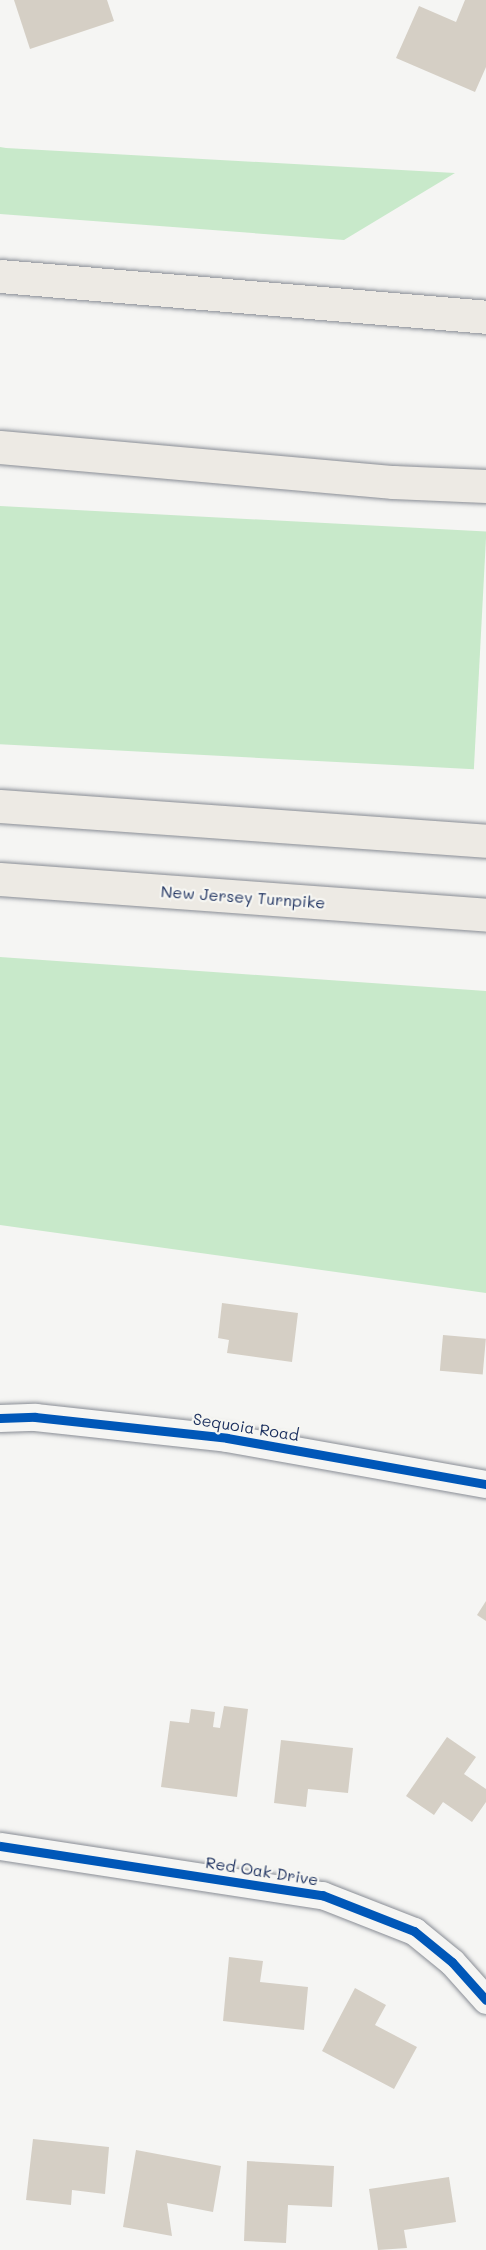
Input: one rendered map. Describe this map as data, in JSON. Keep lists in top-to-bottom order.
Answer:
{
  "streets": {
    "highway": ["New Jersey Turnpike"],
    "street": ["Sequoia Road", "Red Oak Drive"]
  }
}
